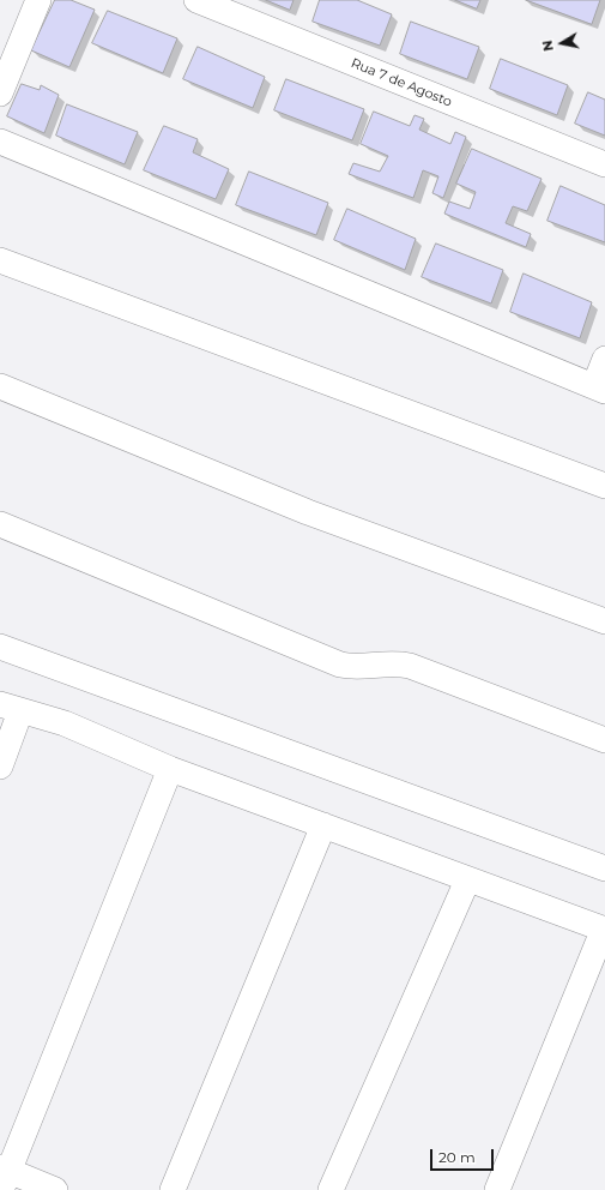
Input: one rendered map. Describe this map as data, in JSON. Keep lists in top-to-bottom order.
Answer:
{
  "streets": {
    "street": ["Rua 7 de Agosto"]
  },
  "scale_bar": "20 m",
  "north": "left"
}
